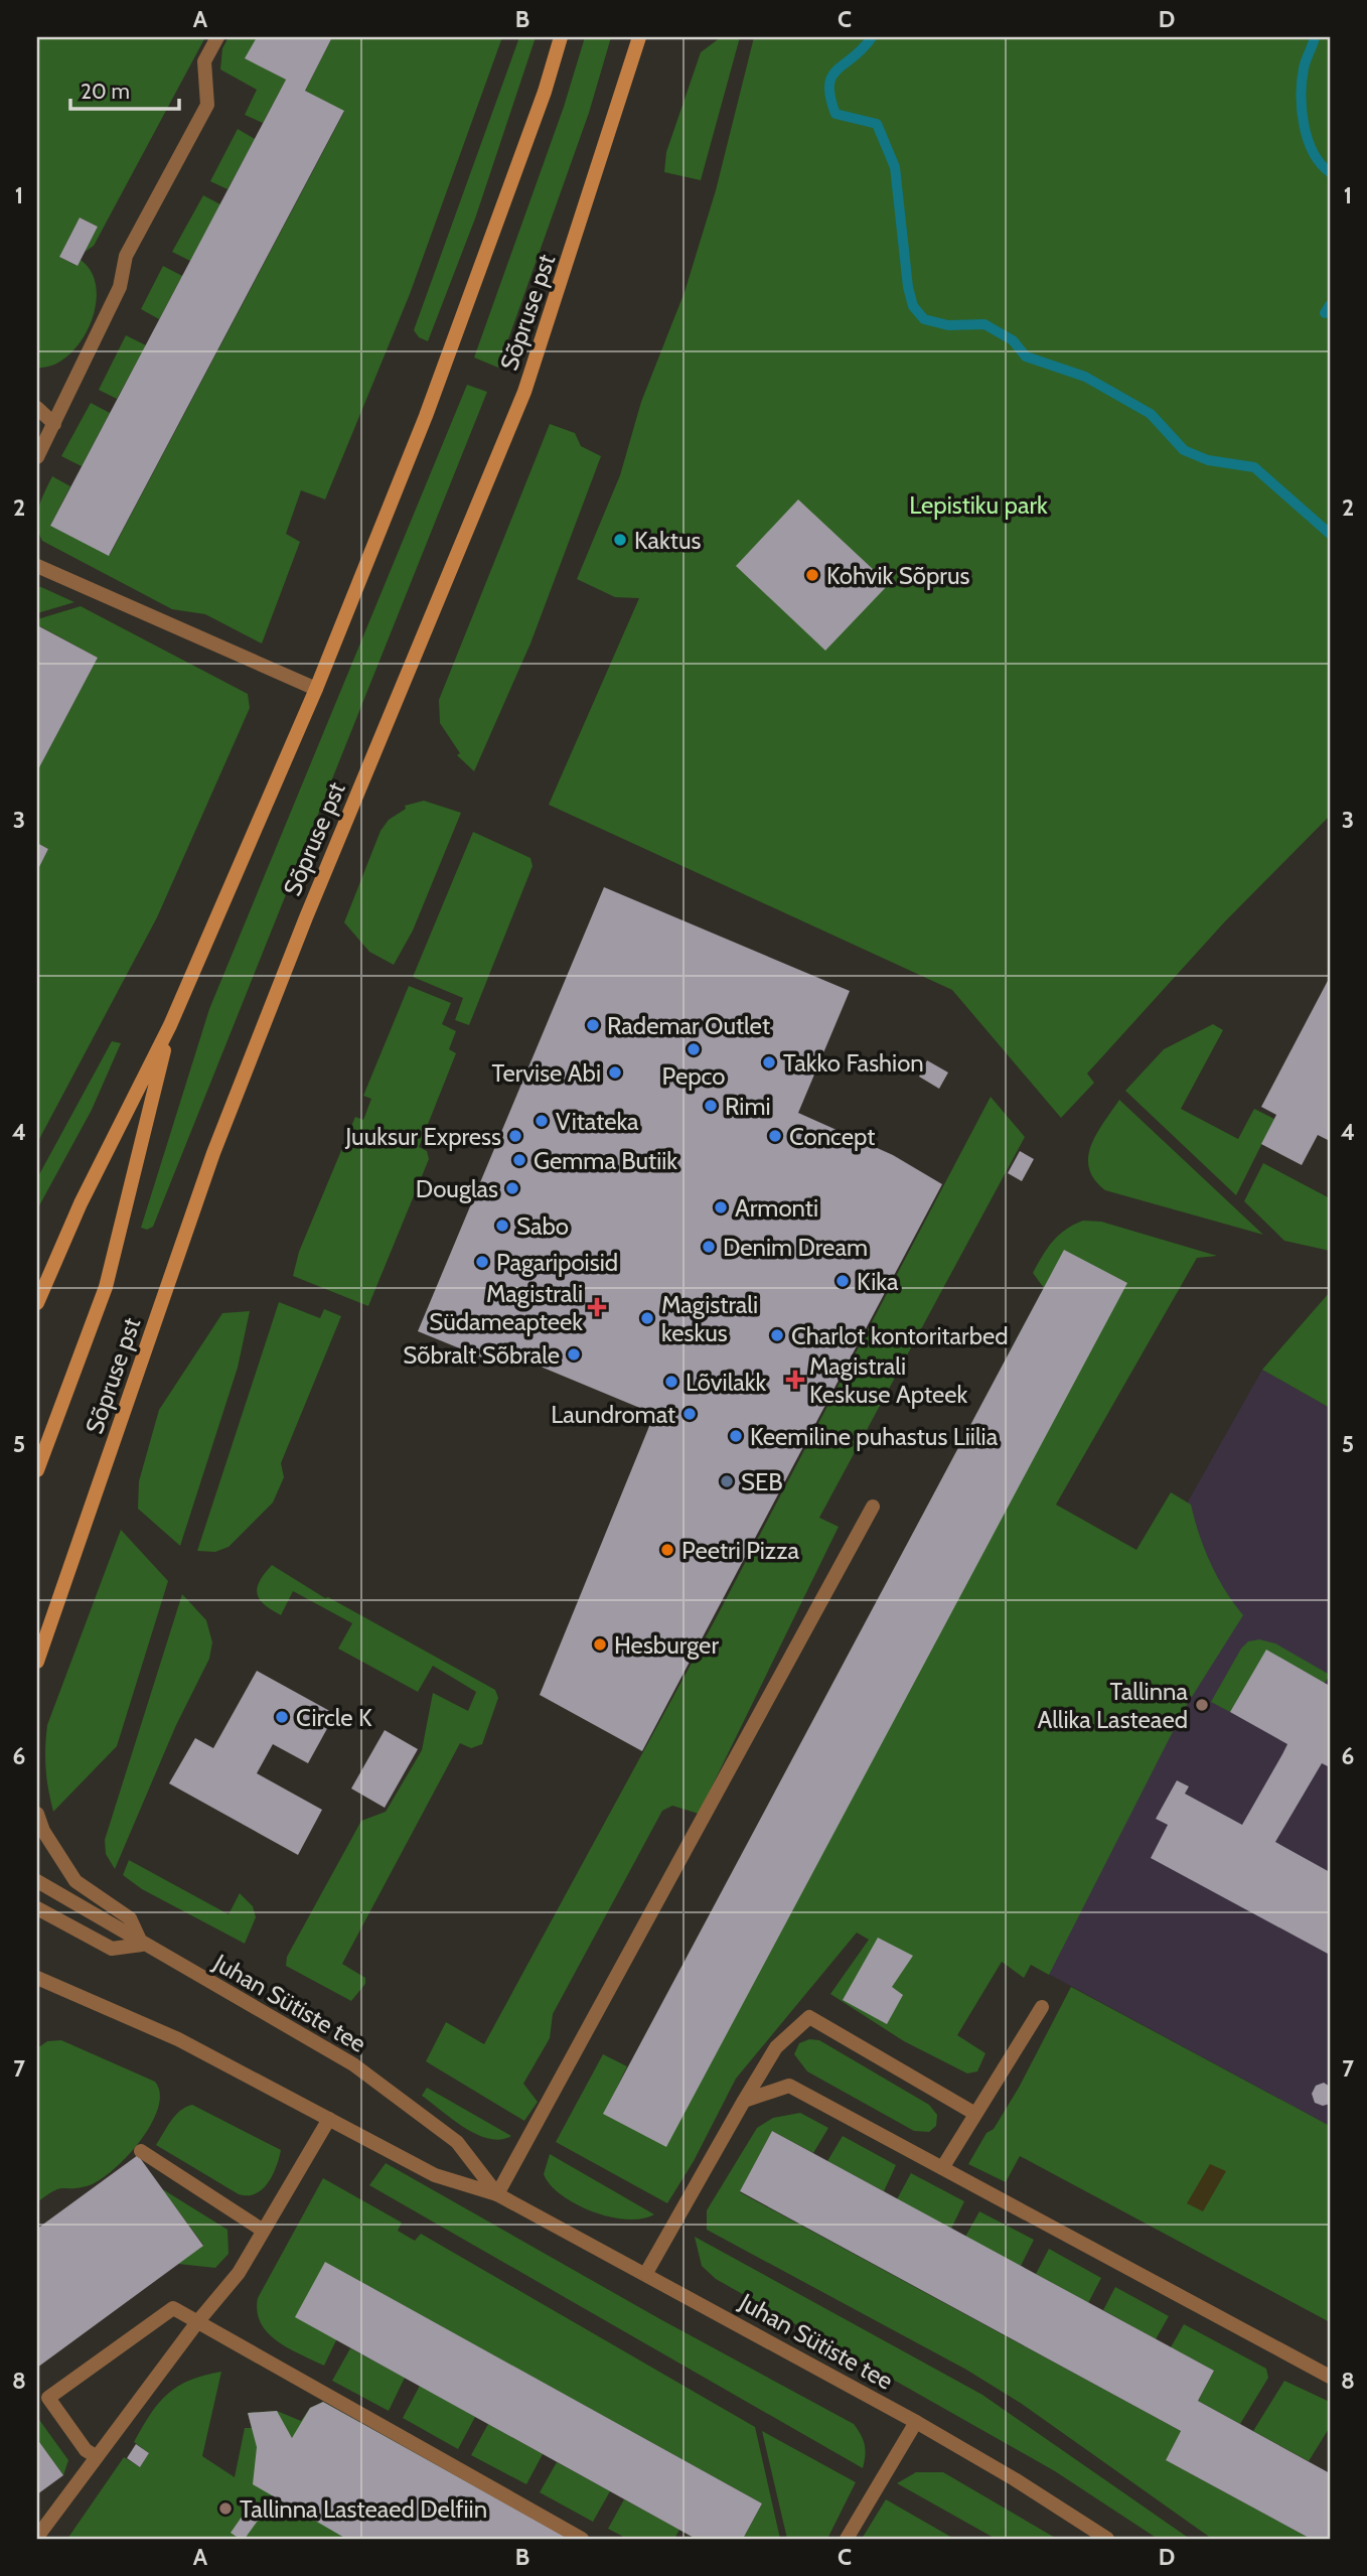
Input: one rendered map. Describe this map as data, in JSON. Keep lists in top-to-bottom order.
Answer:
{
  "streets": {
    "main road": ["Sõpruse pst"],
    "street": ["Juhan Sütiste tee"]
  },
  "parks": ["Lepistiku park"],
  "places": {
    "other": [
      "Kaktus",
      "Kohvik Sõprus",
      "Rademar Outlet",
      "Pepco",
      "Takko Fashion",
      "Tervise Abi",
      "Rimi",
      "Vitateka",
      "Juuksur Express",
      "Concept",
      "Gemma Butiik",
      "Douglas",
      "Armonti",
      "Sabo",
      "Denim Dream",
      "Pagaripoisid",
      "Kika",
      "Magistrali keskus",
      "Charlot kontoritarbed",
      "Sõbralt Sõbrale",
      "Lõvilakk",
      "Laundromat",
      "Keemiline puhastus Liilia",
      "SEB",
      "Peetri Pizza",
      "Hesburger",
      "Tallinna Allika Lasteaed",
      "Circle K",
      "Tallinna Lasteaed Delfiin"
    ],
    "health": ["Magistrali Südameapteek", "Magistrali Keskuse Apteek"]
  },
  "scale_bar": "20 m",
  "grid": {
    "columns": [
      "A",
      "B",
      "C",
      "D"
    ],
    "rows": [
      "1",
      "2",
      "3",
      "4",
      "5",
      "6",
      "7",
      "8"
    ]
  }
}
